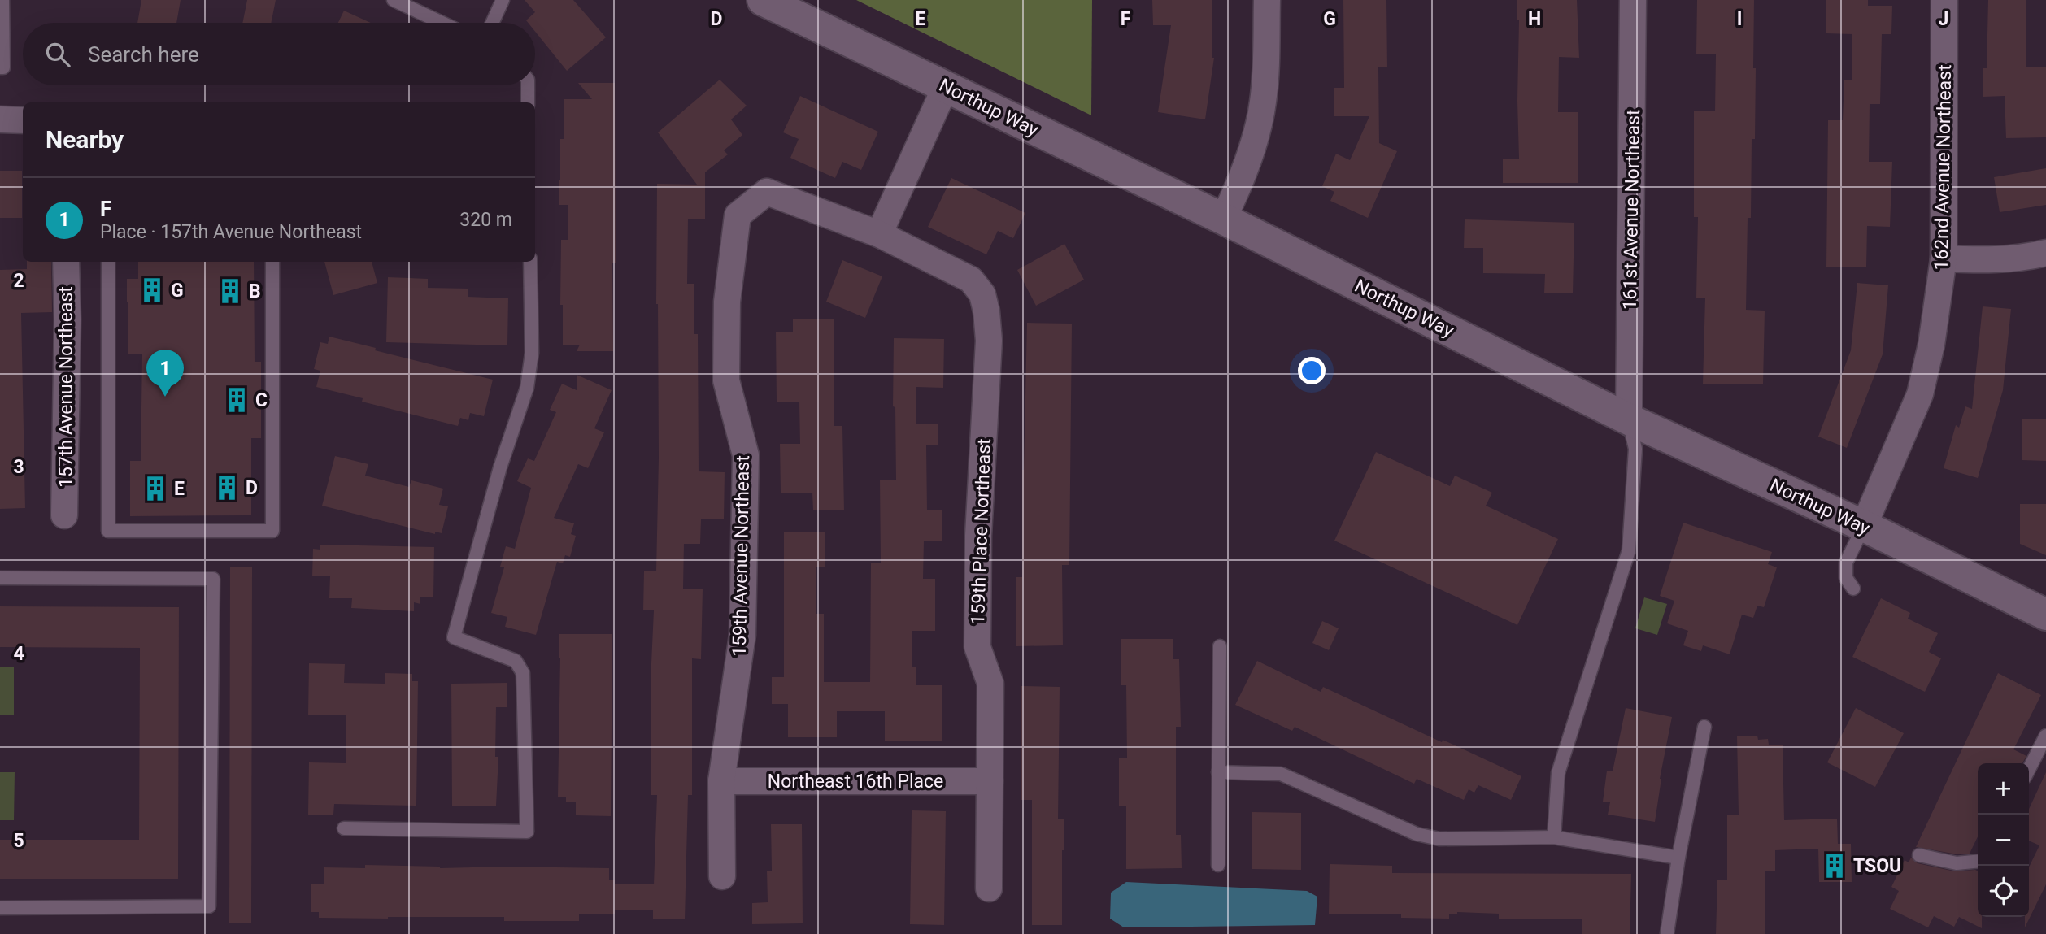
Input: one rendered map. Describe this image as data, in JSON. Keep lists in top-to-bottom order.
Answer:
{
  "streets": {
    "street": [
      "Northup Way",
      "162nd Avenue Northeast",
      "161st Avenue Northeast",
      "157th Avenue Northeast",
      "159th Place Northeast",
      "159th Avenue Northeast",
      "Northeast 16th Place"
    ]
  },
  "crossings": [
    ["Northup Way", "162nd Avenue Northeast"],
    ["Northup Way", "161st Avenue Northeast"],
    ["159th Place Northeast", "159th Avenue Northeast"],
    ["159th Place Northeast", "Northeast 16th Place"],
    ["159th Avenue Northeast", "Northeast 16th Place"]
  ],
  "places": {
    "building": [
      "G",
      "B",
      "C",
      "D",
      "E",
      "TSOU"
    ]
  },
  "page": {
    "search": "Search here",
    "heading": "Nearby",
    "list": [
      {
        "mark": "1",
        "name": "F",
        "note": "Place · 157th Avenue Northeast",
        "value": "320 m"
      }
    ],
    "pins": "1",
    "map_buttons": ["+", "−"]
  },
  "grid": {
    "columns": [
      "D",
      "E",
      "F",
      "G",
      "H",
      "I",
      "J"
    ],
    "rows": [
      "2",
      "3",
      "4",
      "5"
    ]
  }
}
